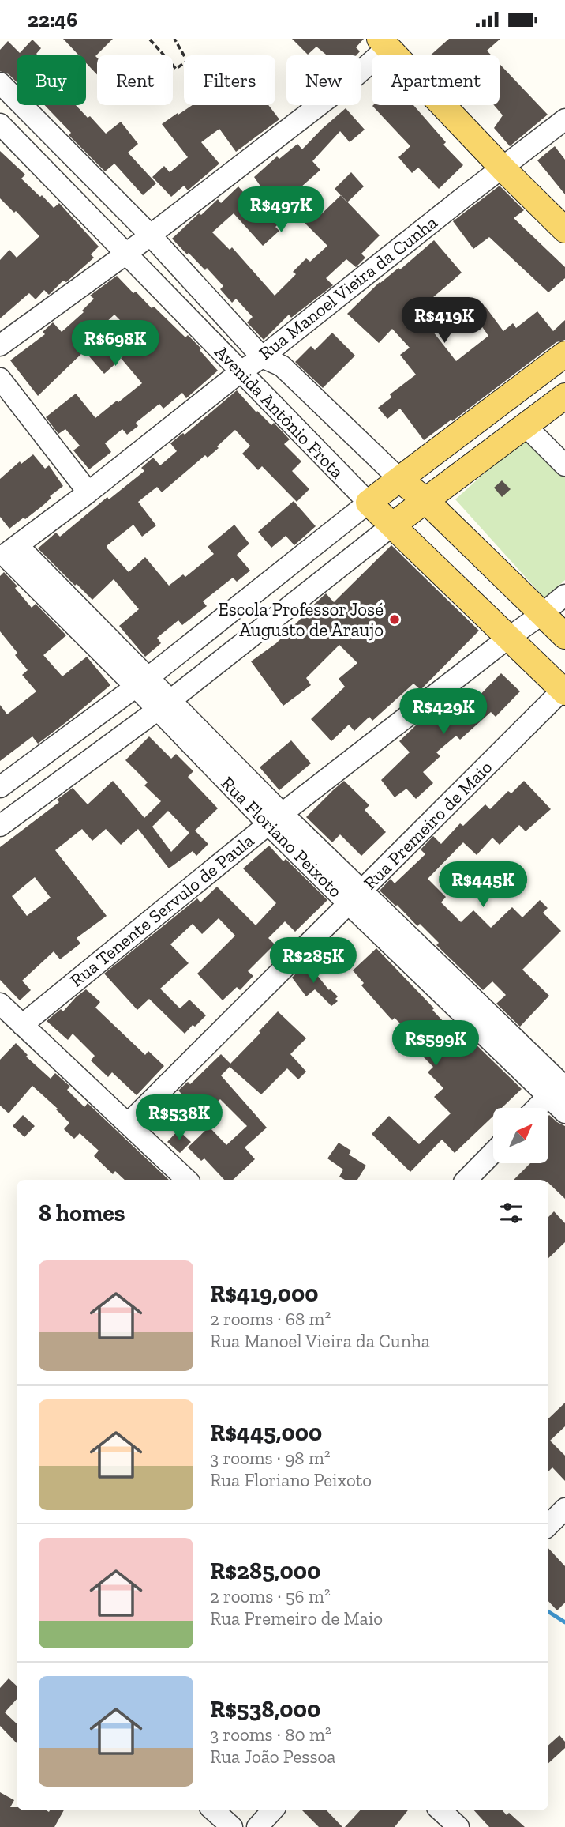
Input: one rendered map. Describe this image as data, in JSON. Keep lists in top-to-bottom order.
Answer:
{
  "streets": {
    "main road": ["Avenida Antônio Frota"],
    "street": [
      "Rua Manoel Vieira da Cunha",
      "Rua Premeiro de Maio",
      "Rua Floriano Peixoto",
      "Rua Tenente Servulo de Paula"
    ]
  },
  "crossings": [
    ["Rua Manoel Vieira da Cunha", "Avenida Antônio Frota"],
    ["Rua Manoel Vieira da Cunha", "Rua Floriano Peixoto"],
    ["Avenida Antônio Frota", "Rua Premeiro de Maio"],
    ["Avenida Antônio Frota", "Rua Tenente Servulo de Paula"],
    ["Rua Premeiro de Maio", "Rua Floriano Peixoto"],
    ["Rua Floriano Peixoto", "Rua Tenente Servulo de Paula"]
  ],
  "places": ["Escola Professor José Augusto de Araujo"],
  "north": "top right",
  "page": {
    "status": "22:46",
    "chip": [
      "Buy",
      "Rent",
      "Filters",
      "New",
      "Apartment"
    ],
    "price": [
      "R$497K",
      "R$419K",
      "R$698K",
      "R$429K",
      "R$445K",
      "R$285K",
      "R$599K",
      "R$538K"
    ],
    "heading": "8 homes",
    "list": [
      {
        "name": "R$419,000",
        "note": "2 rooms · 68 m² · Rua Manoel Vieira da Cunha"
      },
      {
        "name": "R$445,000",
        "note": "3 rooms · 98 m² · Rua Floriano Peixoto"
      },
      {
        "name": "R$285,000",
        "note": "2 rooms · 56 m² · Rua Premeiro de Maio"
      },
      {
        "name": "R$538,000",
        "note": "3 rooms · 80 m² · Rua João Pessoa"
      }
    ]
  }
}
